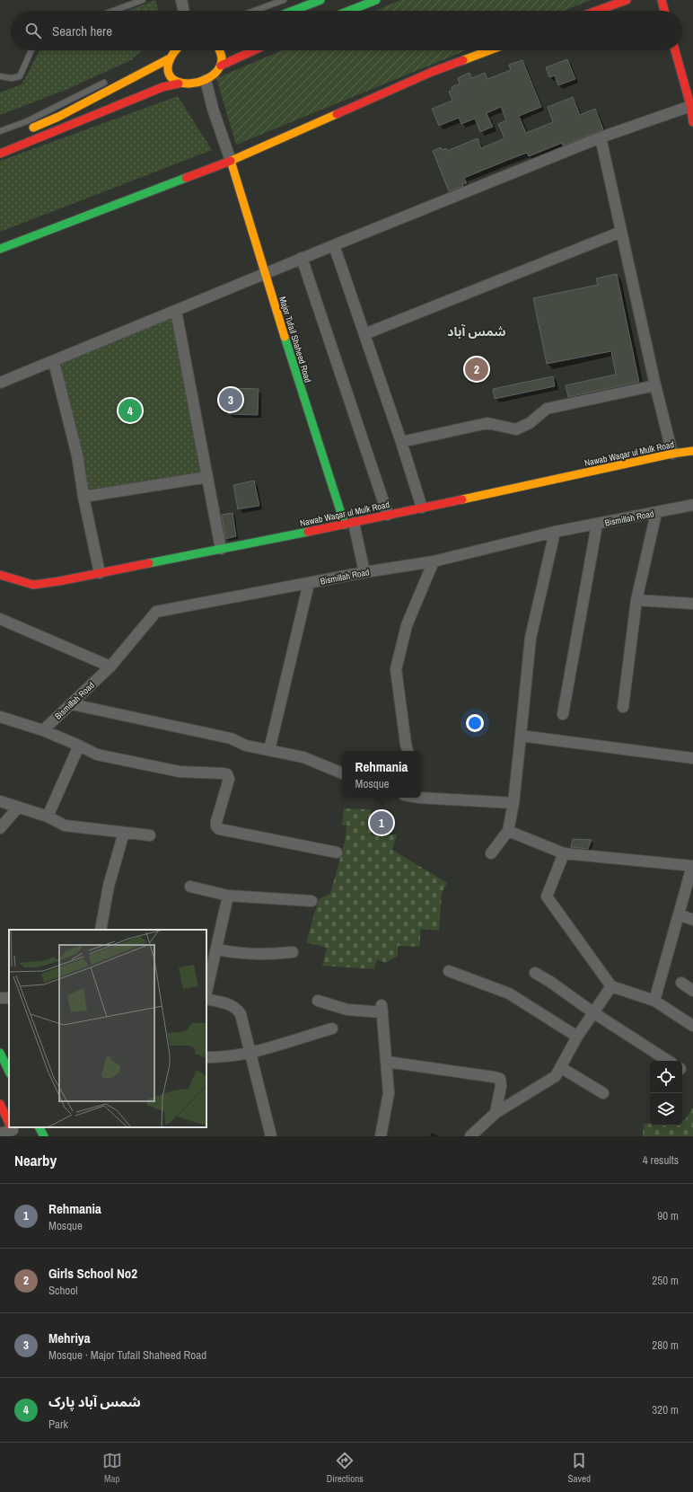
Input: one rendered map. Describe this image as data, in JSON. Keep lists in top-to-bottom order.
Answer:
{
  "streets": {
    "street": ["Major Tufail Shaheed Road", "Nawab Waqar ul Mulk Road", "Bismillah Road"]
  },
  "crossings": [
    ["Major Tufail Shaheed Road", "Nawab Waqar ul Mulk Road"]
  ],
  "districts": ["شمس آباد"],
  "page": {
    "search": "Search here",
    "pins": [
      "2",
      "3",
      "4",
      "1"
    ],
    "popup": ["Rehmania", "Mosque"],
    "heading": ["Nearby", "4 results"],
    "list": [
      {
        "mark": "1",
        "name": "Rehmania",
        "note": "Mosque",
        "value": "90 m"
      },
      {
        "mark": "2",
        "name": "Girls School No2",
        "note": "School",
        "value": "250 m"
      },
      {
        "mark": "3",
        "name": "Mehriya",
        "note": "Mosque · Major Tufail Shaheed Road",
        "value": "280 m"
      },
      {
        "mark": "4",
        "name": "شمس آباد پارک",
        "note": "Park",
        "value": "320 m"
      }
    ],
    "nav": ["Map", "Directions", "Saved"]
  }
}
